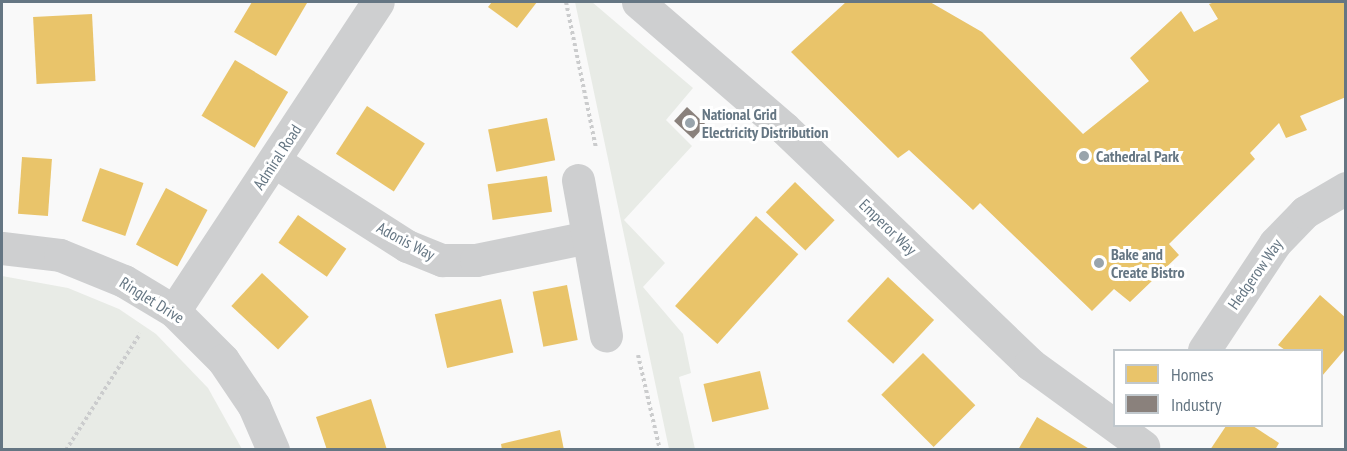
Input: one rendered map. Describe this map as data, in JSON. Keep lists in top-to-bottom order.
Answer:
{
  "streets": {
    "street": [
      "Admiral Road",
      "Emperor Way",
      "Adonis Way",
      "Hedgerow Way",
      "Ringlet Drive"
    ]
  },
  "crossings": [
    ["Admiral Road", "Adonis Way"],
    ["Admiral Road", "Ringlet Drive"]
  ],
  "places": ["National Grid Electricity Distribution", "Cathedral Park", "Bake and Create Bistro"],
  "legend": ["Homes", "Industry"]
}
